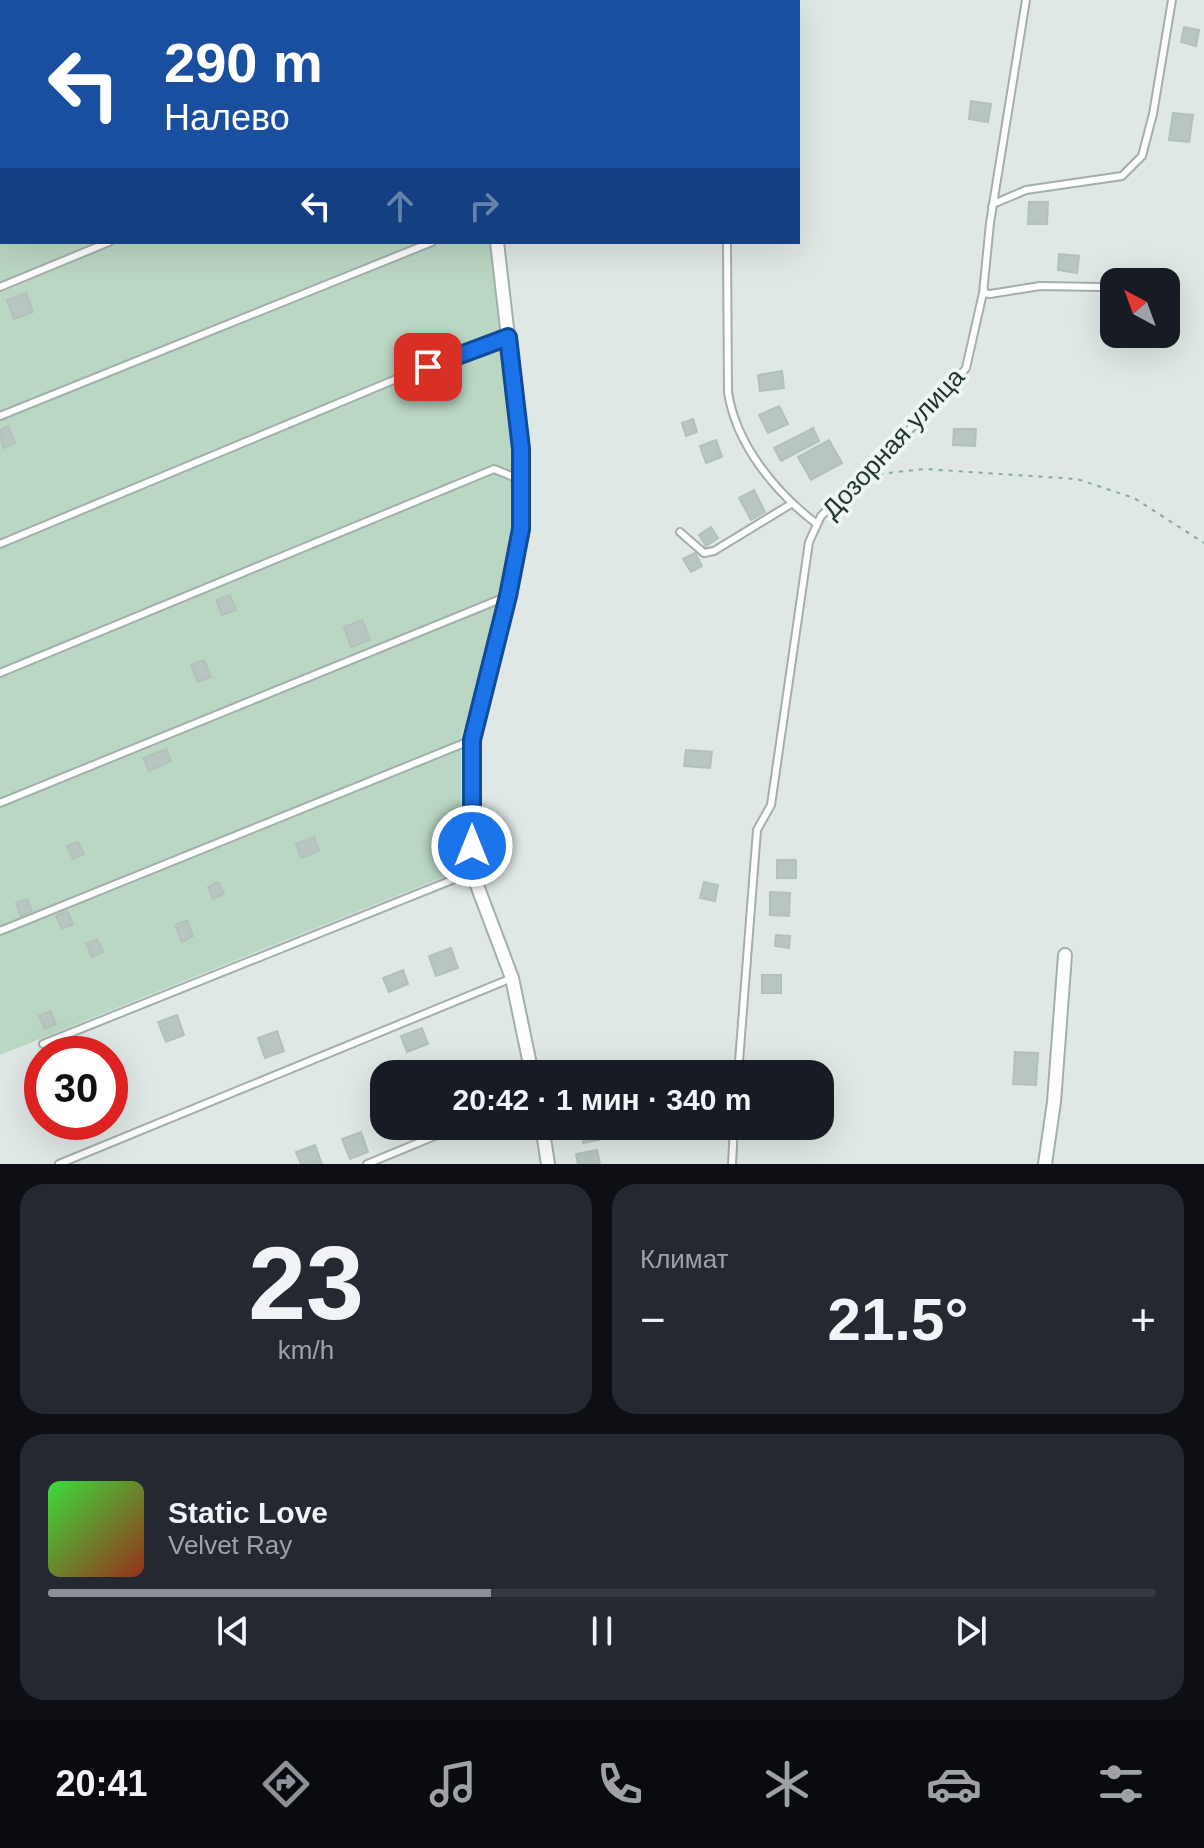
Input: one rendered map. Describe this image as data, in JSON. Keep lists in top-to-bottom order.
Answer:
{
  "streets": {
    "lane": ["Дозорная улица"]
  },
  "north": "top left",
  "page": {
    "turn": ["290 m", "Налево"],
    "limit": "30",
    "trip": "20:42 · 1 мин · 340 m",
    "tile": [
      ["23", "km/h"],
      "Климат"
    ],
    "heat": ["−", "21.5°", "+"],
    "song": ["Static Love", "Velvet Ray"],
    "tabs": "20:41"
  }
}
